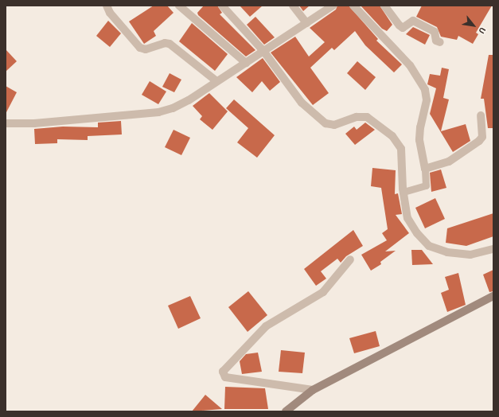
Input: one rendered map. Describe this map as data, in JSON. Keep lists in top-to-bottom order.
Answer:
{
  "north": "bottom right"
}
